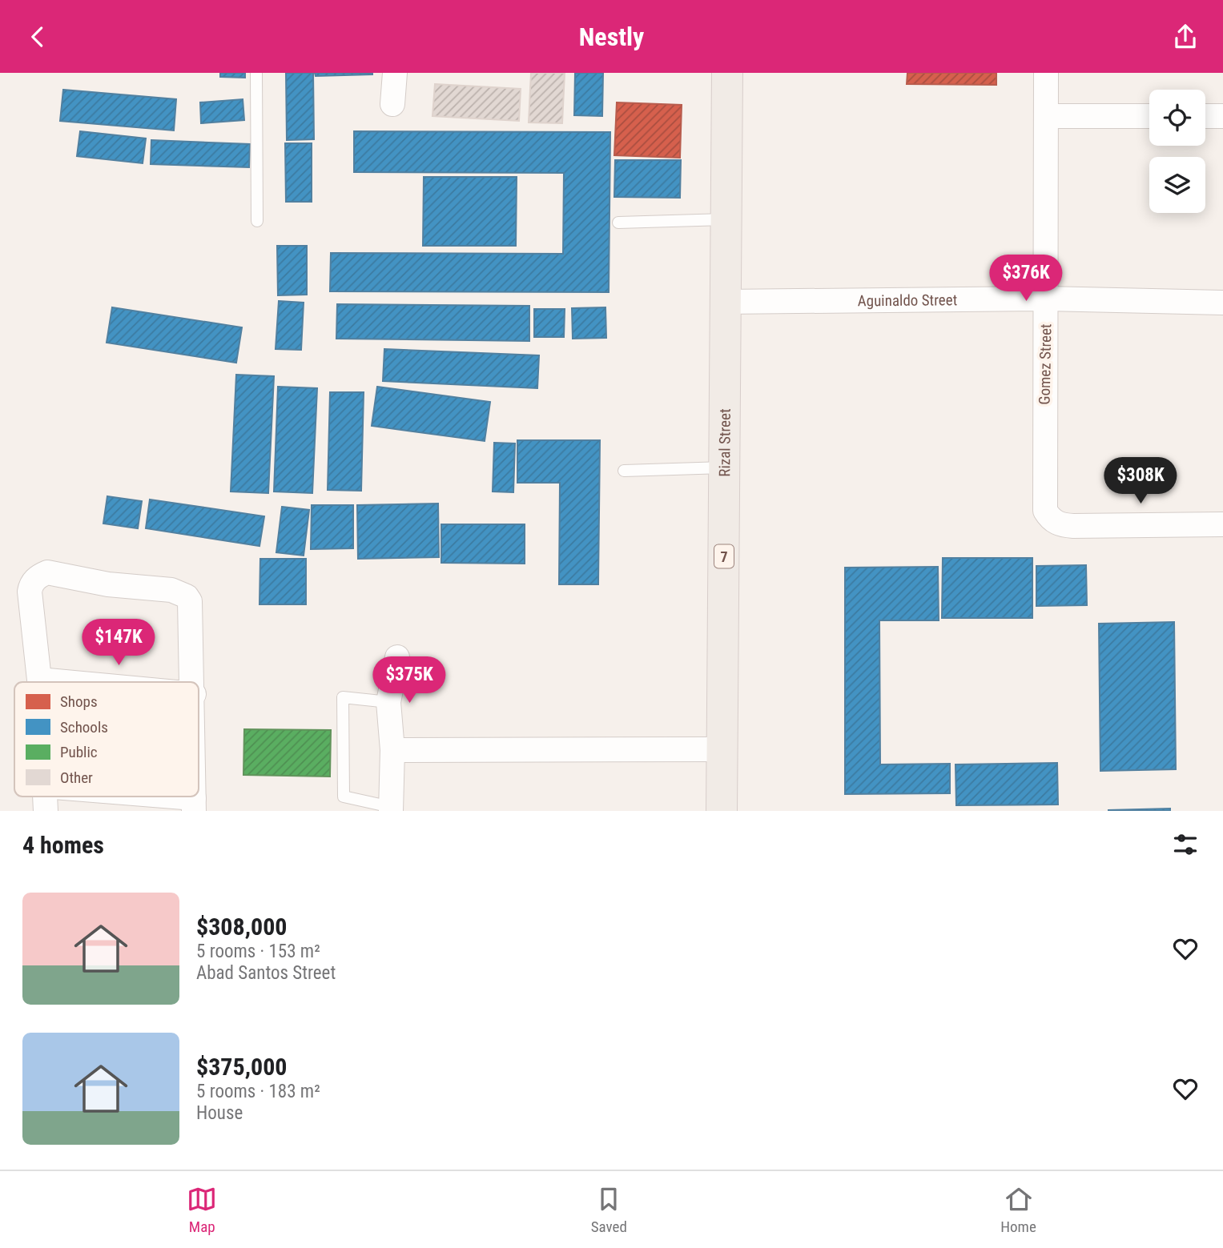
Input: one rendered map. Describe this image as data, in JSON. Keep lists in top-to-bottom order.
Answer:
{
  "streets": {
    "main road": ["Rizal Street", "7"],
    "street": ["Aguinaldo Street", "Gomez Street"]
  },
  "crossings": [
    ["Aguinaldo Street", "Gomez Street"],
    ["Aguinaldo Street", "Rizal Street"]
  ],
  "legend": [
    "Shops",
    "Schools",
    "Public",
    "Other"
  ],
  "page": {
    "header": "Nestly",
    "price": [
      "$376K",
      "$308K",
      "$147K",
      "$375K"
    ],
    "heading": "4 homes",
    "list": [
      {
        "name": "$308,000",
        "note": "5 rooms · 153 m² · Abad Santos Street"
      },
      {
        "name": "$375,000",
        "note": "5 rooms · 183 m² · House"
      }
    ],
    "tabs": ["Map", "Saved", "Home"]
  }
}
